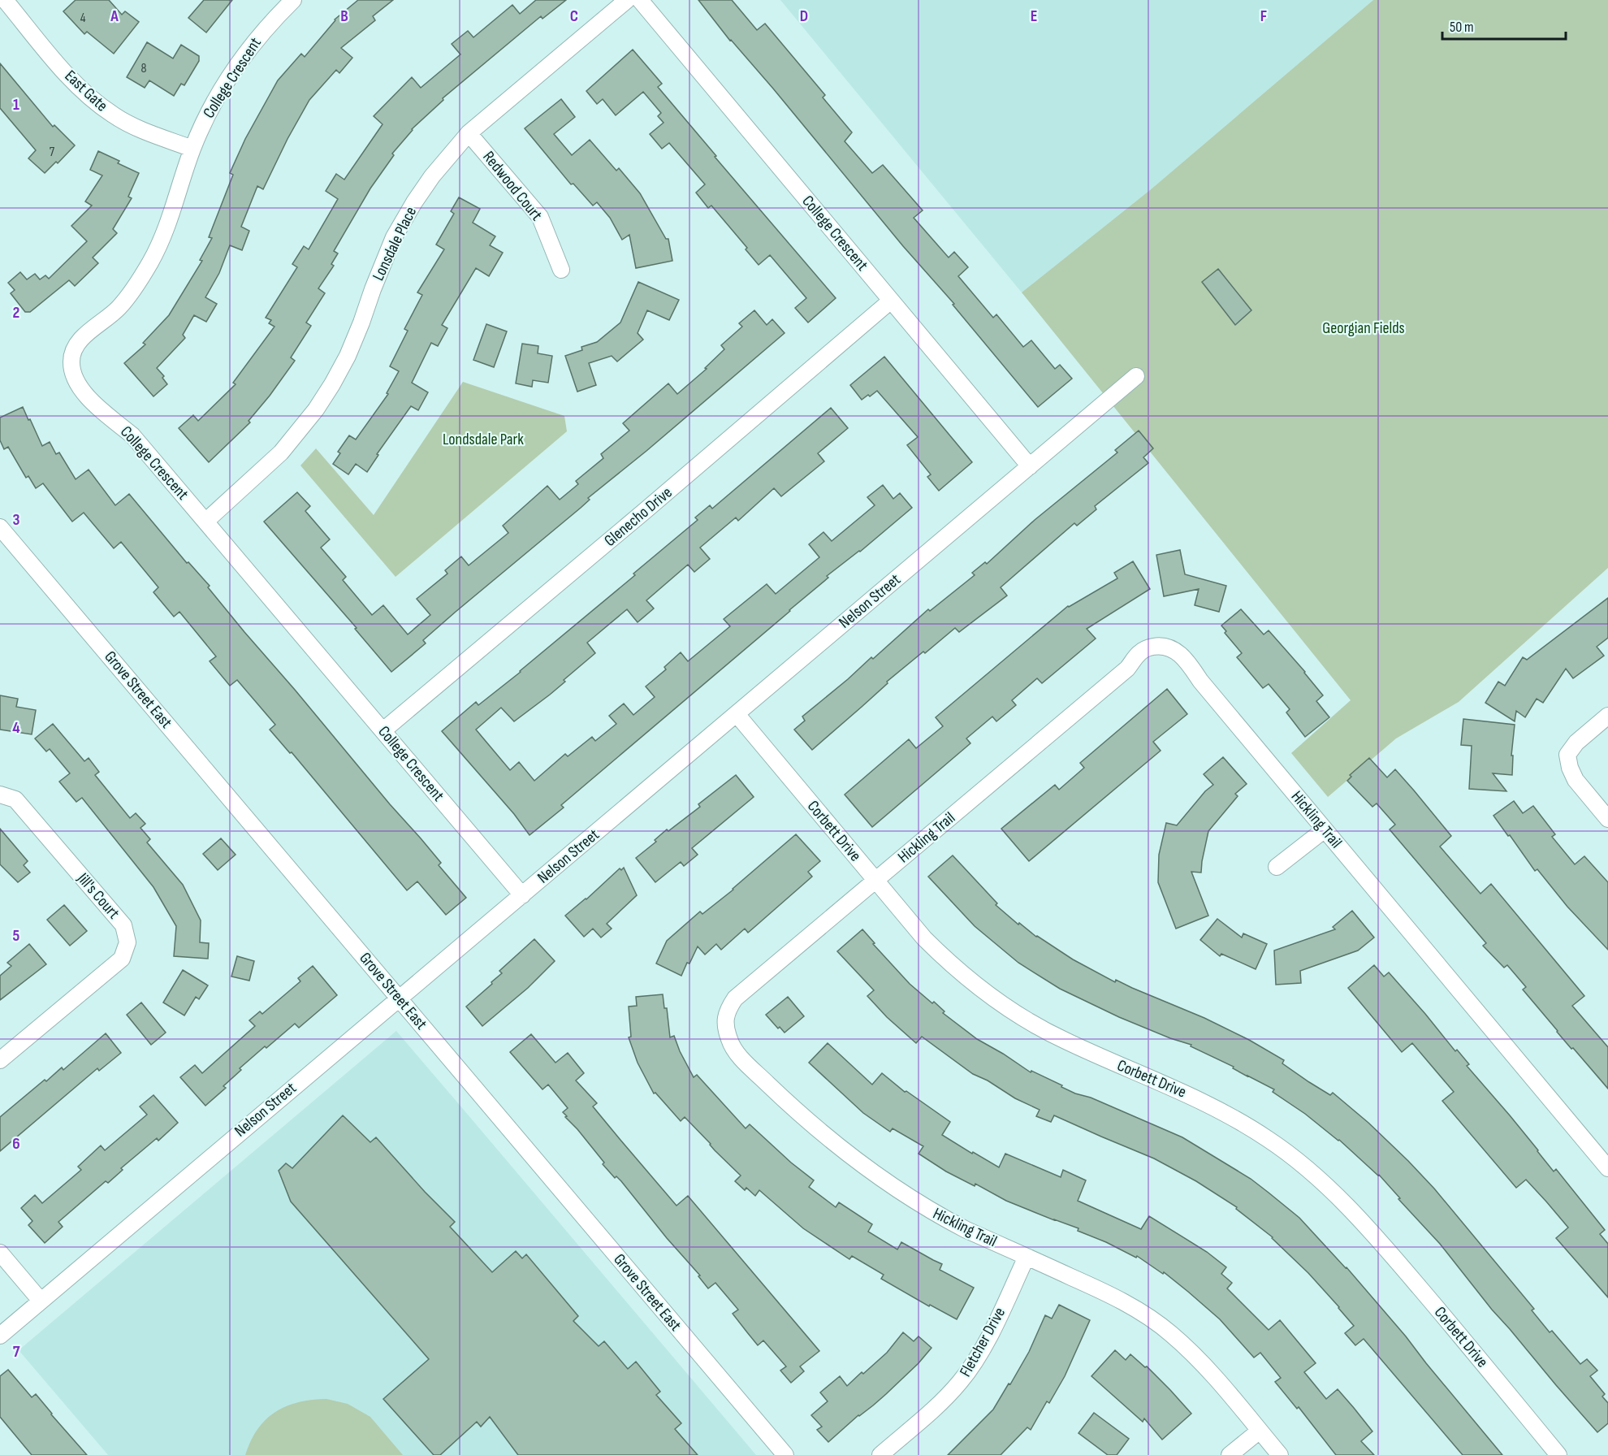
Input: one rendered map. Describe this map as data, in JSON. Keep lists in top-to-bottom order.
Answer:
{
  "streets": {
    "street": [
      "College Crescent",
      "East Gate",
      "Redwood Court",
      "Lonsdale Place",
      "Glenecho Drive",
      "Nelson Street",
      "Grove Street East",
      "Hickling Trail",
      "Corbett Drive",
      "Jill's Court",
      "Fletcher Drive"
    ]
  },
  "crossings": [
    ["College Crescent", "East Gate"],
    ["College Crescent", "Lonsdale Place"],
    ["College Crescent", "Glenecho Drive"],
    ["College Crescent", "Nelson Street"],
    ["Redwood Court", "Lonsdale Place"],
    ["Nelson Street", "Grove Street East"],
    ["Nelson Street", "Corbett Drive"],
    ["Hickling Trail", "Corbett Drive"],
    ["Hickling Trail", "Fletcher Drive"]
  ],
  "parks": ["Georgian Fields", "Londsdale Park"],
  "house_numbers": ["4", "8", "7"],
  "scale_bar": "50 m",
  "grid": {
    "columns": [
      "A",
      "B",
      "C",
      "D",
      "E",
      "F"
    ],
    "rows": [
      "1",
      "2",
      "3",
      "4",
      "5",
      "6",
      "7"
    ]
  }
}
